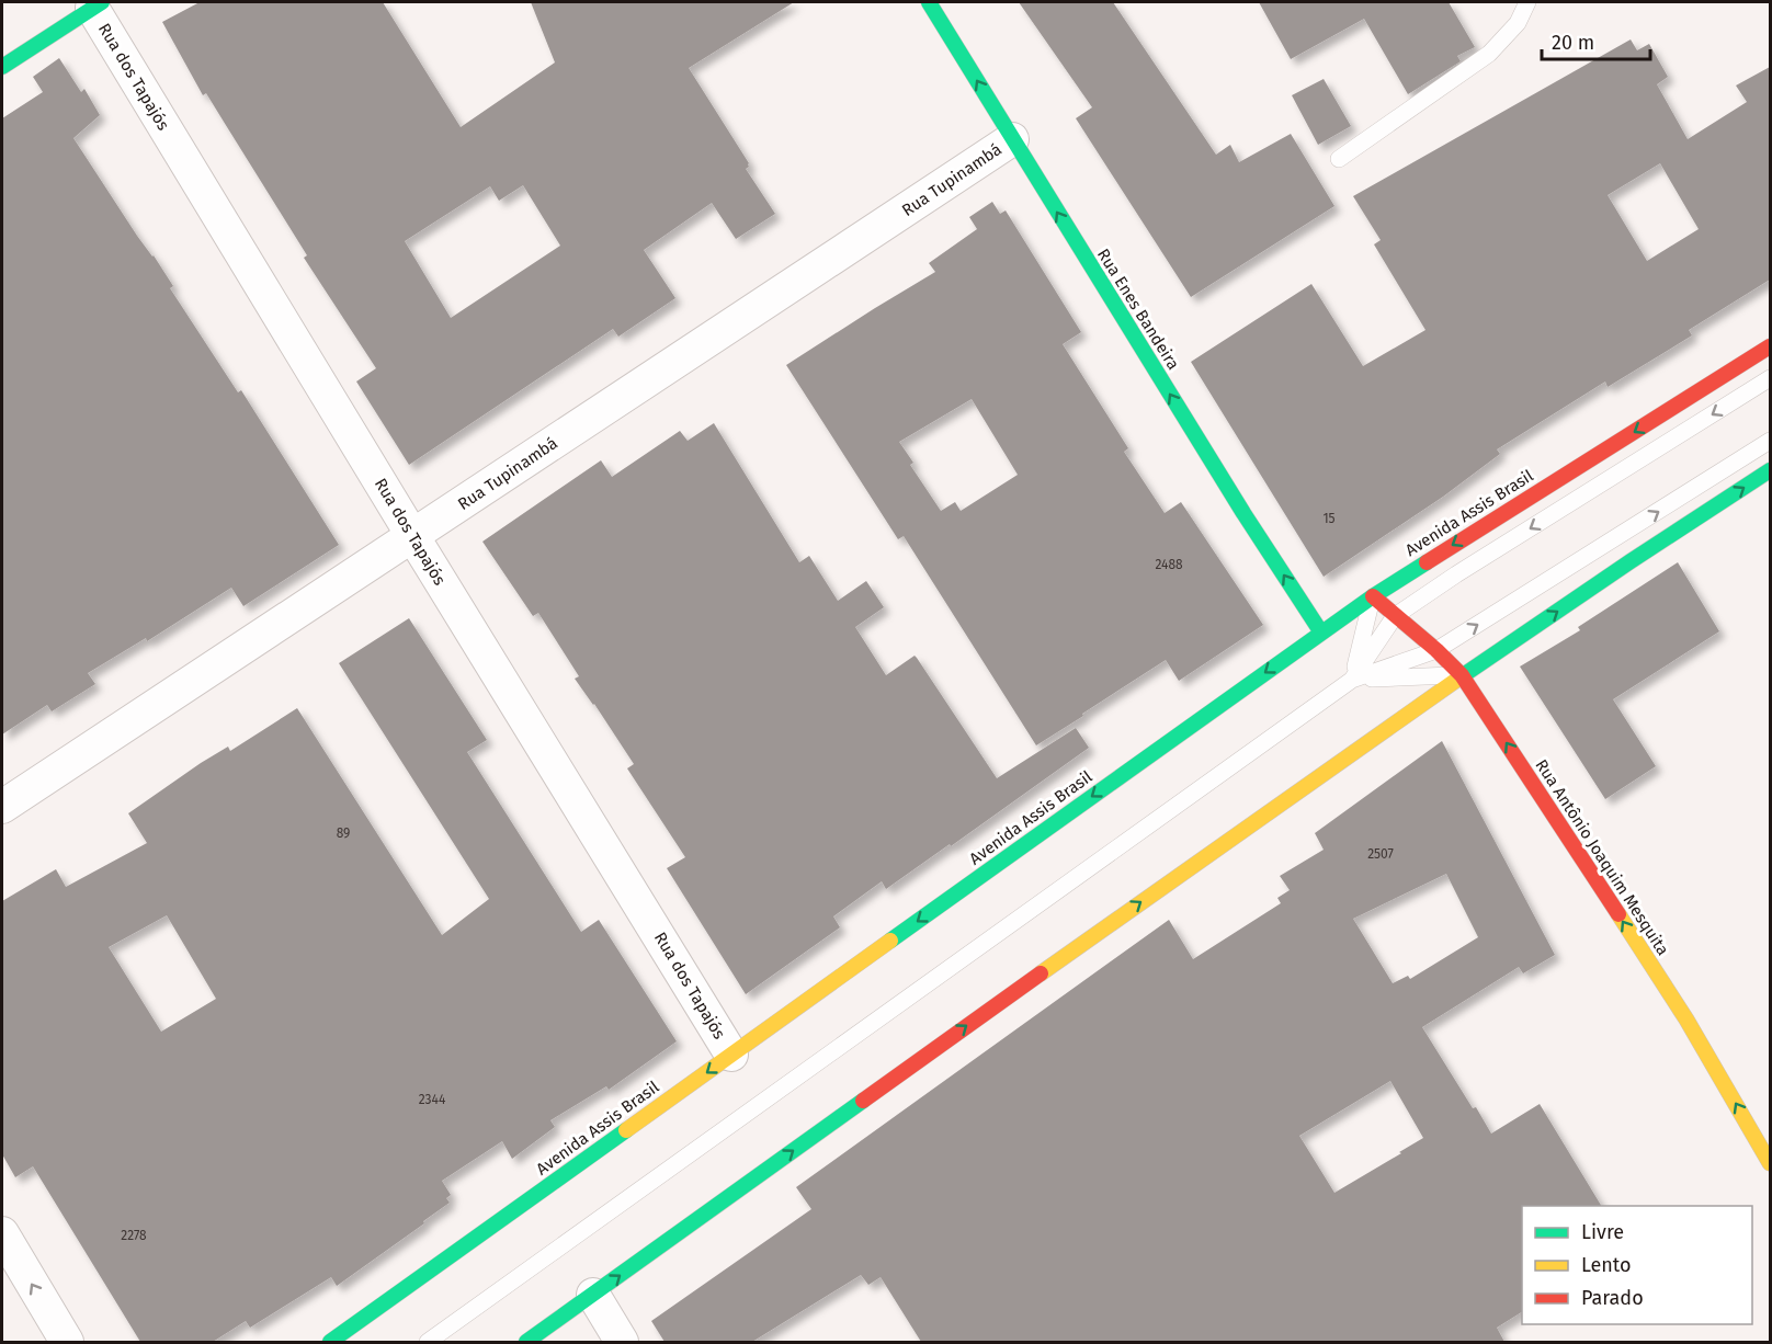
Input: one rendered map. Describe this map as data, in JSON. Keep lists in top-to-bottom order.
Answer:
{
  "streets": {
    "main road": ["Rua Enes Bandeira", "Avenida Assis Brasil", "Rua Antônio Joaquim Mesquita"],
    "street": ["Rua dos Tapajós", "Rua Tupinambá"]
  },
  "crossings": [
    ["Rua dos Tapajós", "Rua Tupinambá"],
    ["Rua dos Tapajós", "Avenida Assis Brasil"],
    ["Rua Tupinambá", "Rua Enes Bandeira"],
    ["Rua Enes Bandeira", "Avenida Assis Brasil"],
    ["Avenida Assis Brasil", "Rua Antônio Joaquim Mesquita"]
  ],
  "one_way": ["Rua Enes Bandeira", "Rua Antônio Joaquim Mesquita"],
  "house_numbers": [
    "15",
    "2488",
    "89",
    "2507",
    "2344",
    "2278"
  ],
  "legend": ["Livre", "Lento", "Parado"],
  "scale_bar": "20 m"
}
